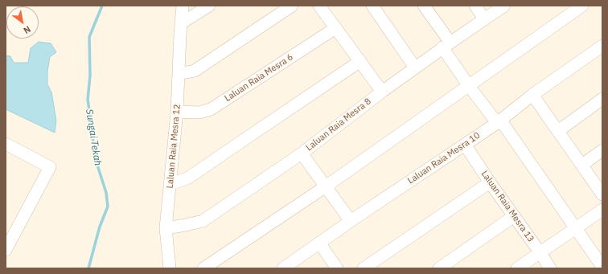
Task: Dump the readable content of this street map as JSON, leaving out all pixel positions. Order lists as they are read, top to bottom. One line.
{"streets":{"street":["Laluan Raia Mesra 6","Laluan Raia Mesra 8","Laluan Raia Mesra 12","Laluan Raia Mesra 10","Laluan Raia Mesra 13"]},"crossings":[["Laluan Raia Mesra 6","Laluan Raia Mesra 12"],["Laluan Raia Mesra 8","Laluan Raia Mesra 12"],["Laluan Raia Mesra 10","Laluan Raia Mesra 13"]],"water":["Sungai Tekah"],"north":"bottom right"}
